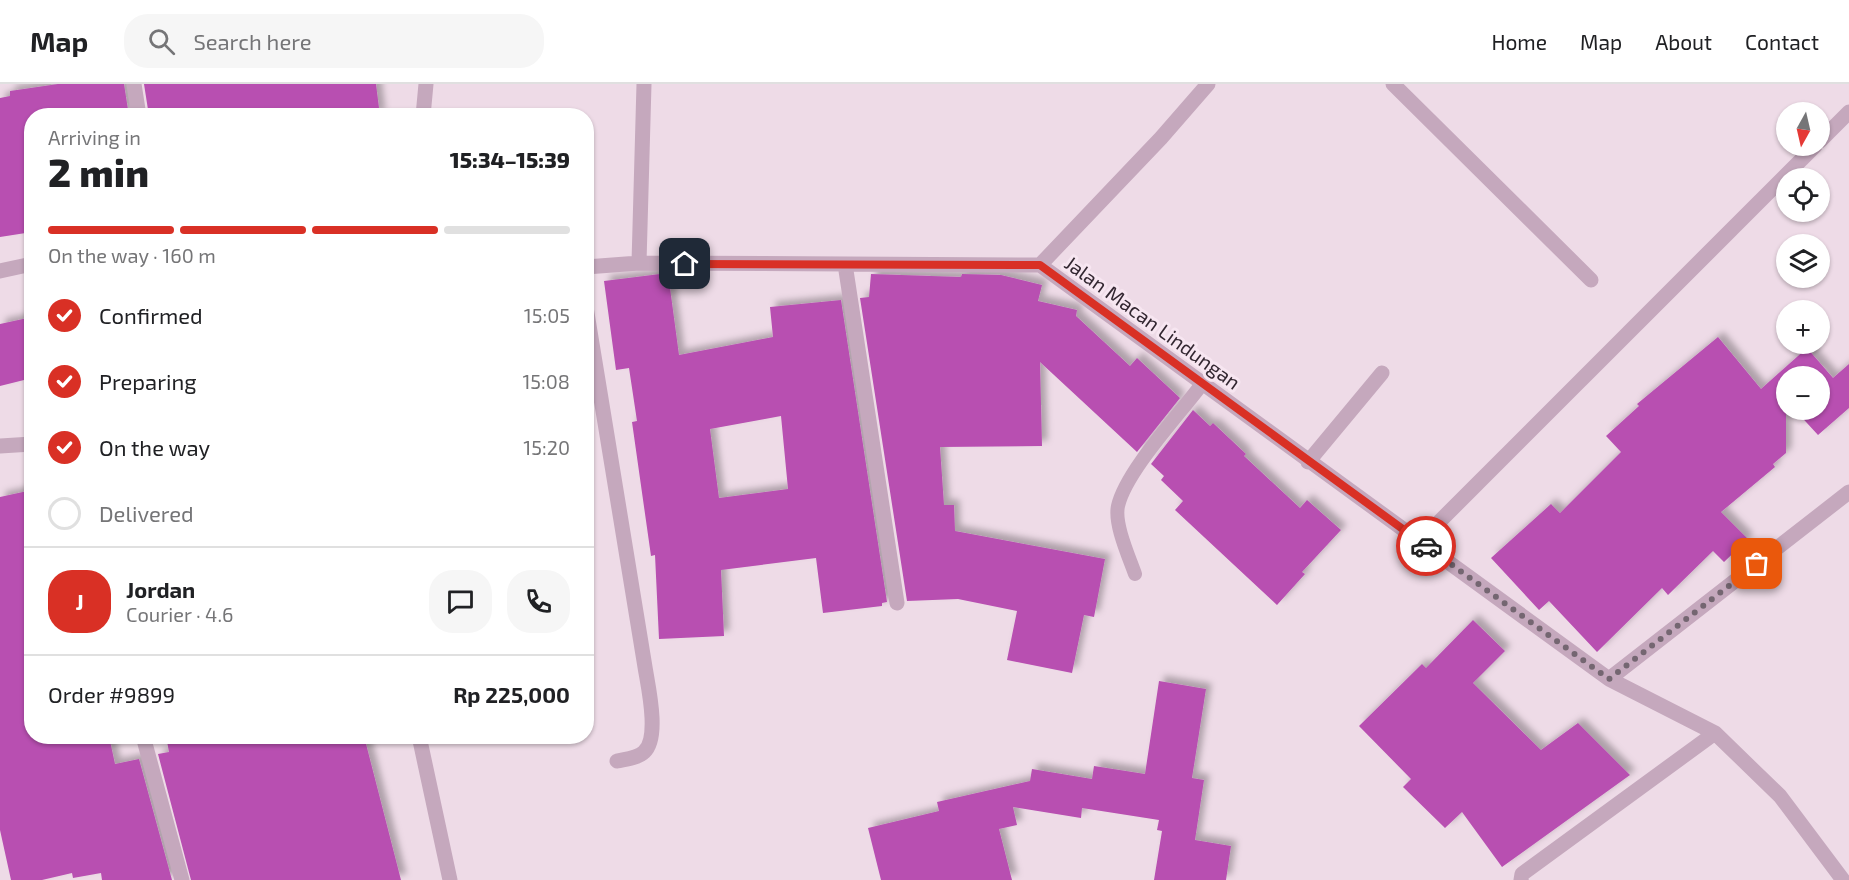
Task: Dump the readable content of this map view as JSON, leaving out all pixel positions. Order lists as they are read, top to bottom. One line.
{"streets":{"street":["Jalan Macan Lindungan"]},"north":"bottom","page":{"header":"Map","search":"Search here","nav":["Home","Map","About","Contact"],"map_buttons":["+","−"],"heading":["2 min","Arriving in","15:34–15:39"],"panel":["Jordan","Courier · 4.6","Order #9899","Rp 225,000"],"bar":"On the way · 160 m","list":[["Confirmed","15:05"],["Preparing","15:08"],["On the way","15:20"],"Delivered"],"round":"J"}}
